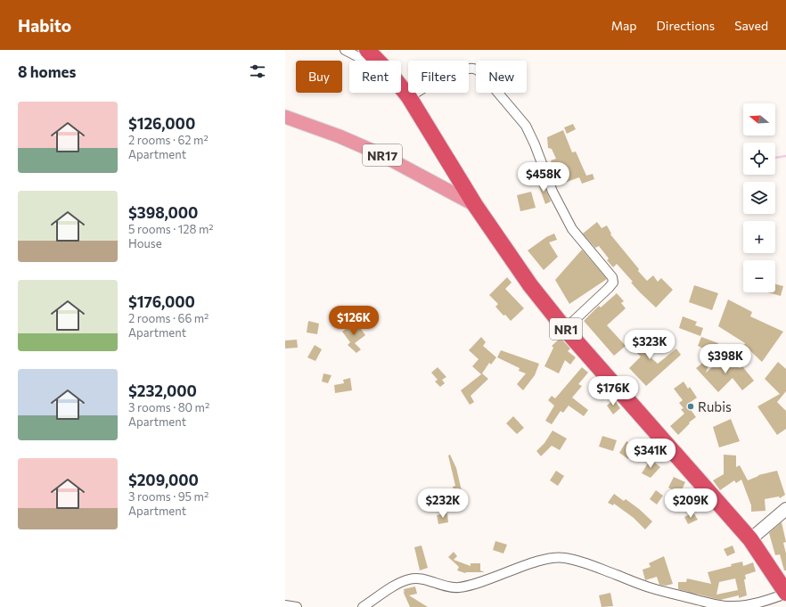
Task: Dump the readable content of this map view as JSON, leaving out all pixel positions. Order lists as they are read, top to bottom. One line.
{"streets":{"highway":["NR1"],"main road":["NR17"]},"crossings":[["NR17","NR1"]],"places":["Rubis"],"north":"left","page":{"header":"Habito","nav":["Map","Directions","Saved"],"heading":"8 homes","chip":["Buy","Rent","Filters","New"],"list":[{"name":"$126,000","note":"2 rooms · 62 m² · Apartment"},{"name":"$398,000","note":"5 rooms · 128 m² · House"},{"name":"$176,000","note":"2 rooms · 66 m² · Apartment"},{"name":"$232,000","note":"3 rooms · 80 m² · Apartment"},{"name":"$209,000","note":"3 rooms · 95 m² · Apartment"}],"map_buttons":["+","−"],"price":["$458K","$126K","$323K","$398K","$176K","$341K","$232K","$209K"]}}
